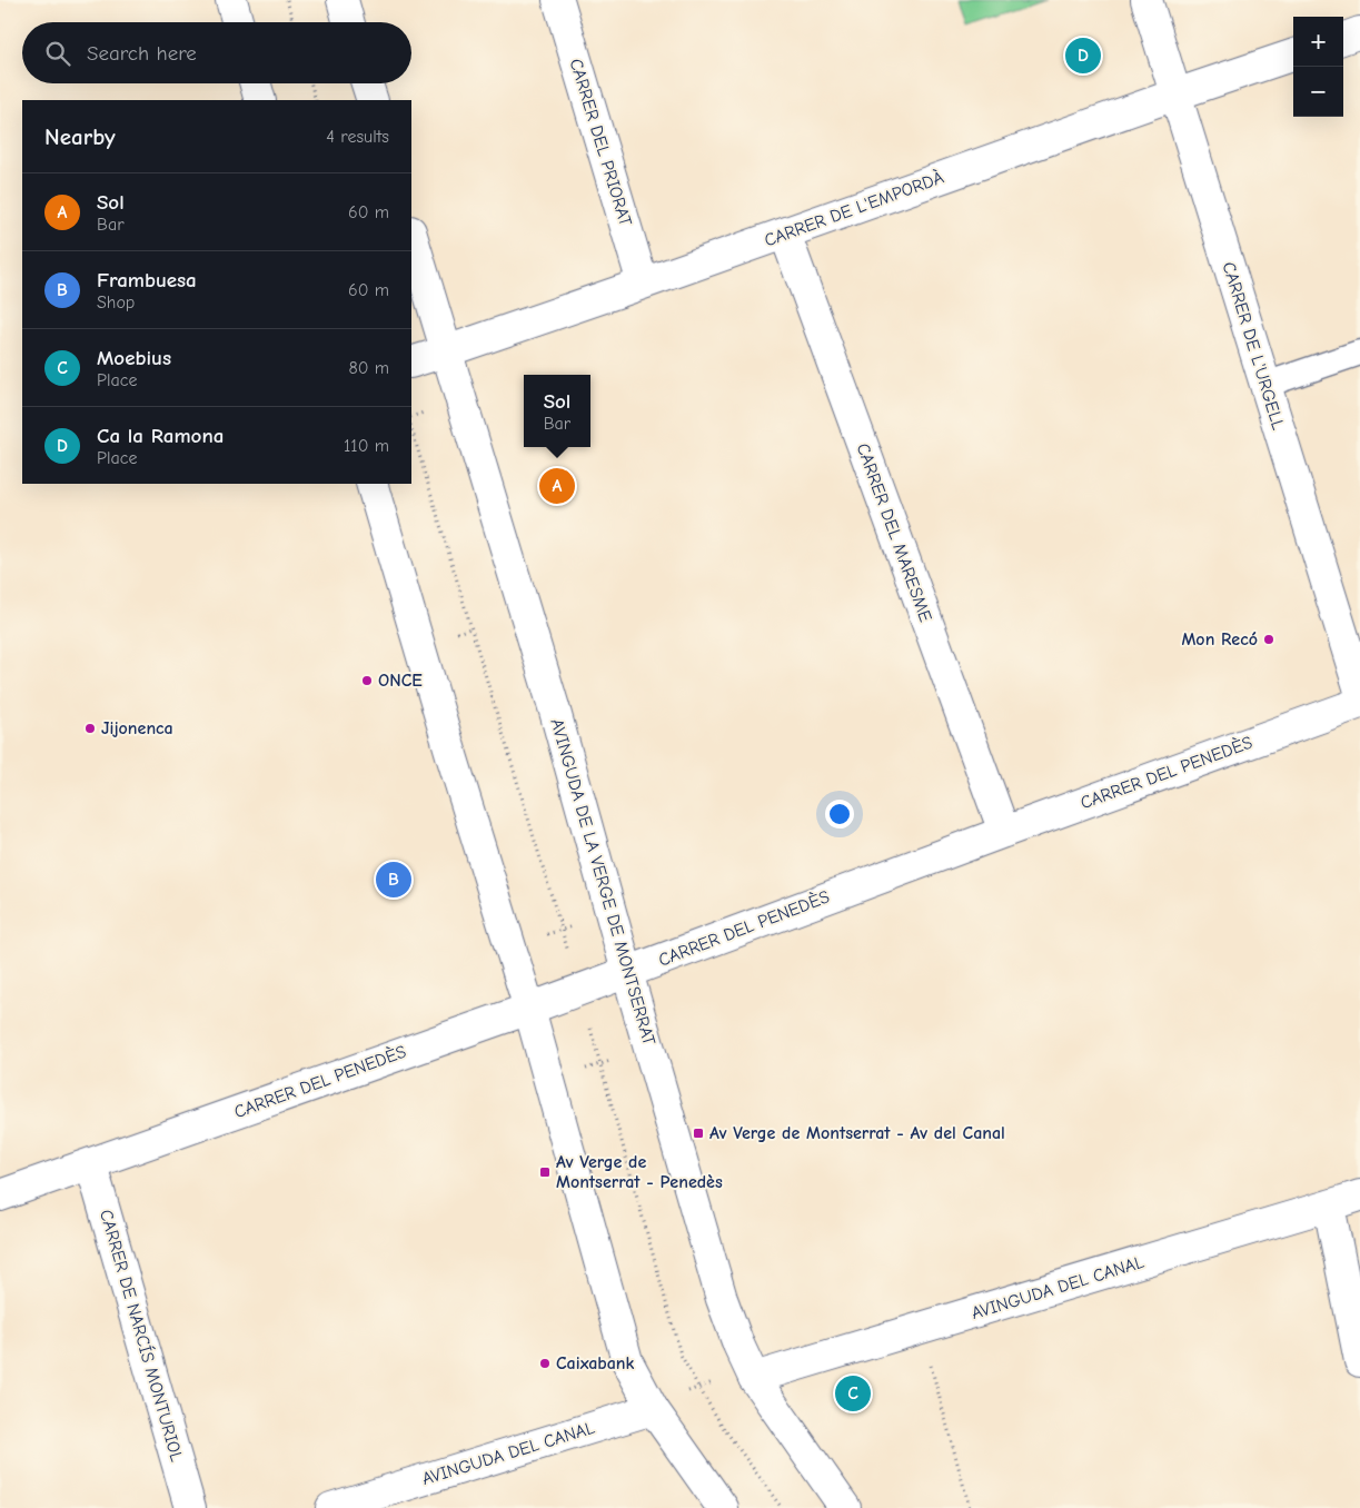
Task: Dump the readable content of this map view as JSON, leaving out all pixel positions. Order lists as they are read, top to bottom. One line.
{"streets":{"street":["CARRER DEL PRIORAT","CARRER DE L'EMPORDÀ","CARRER DE L'URGELL","CARRER DEL MARESME","CARRER DEL PENEDÈS","AVINGUDA DE LA VERGE DE MONTSERRAT","AVINGUDA DEL CANAL","CARRER DE NARCÍS MONTURIOL"]},"crossings":[["CARRER DEL PRIORAT","CARRER DE L'EMPORDÀ"],["CARRER DE L'EMPORDÀ","CARRER DE L'URGELL"],["CARRER DE L'EMPORDÀ","CARRER DEL MARESME"],["CARRER DE L'EMPORDÀ","AVINGUDA DE LA VERGE DE MONTSERRAT"],["CARRER DEL MARESME","CARRER DEL PENEDÈS"],["CARRER DEL PENEDÈS","AVINGUDA DE LA VERGE DE MONTSERRAT"],["CARRER DEL PENEDÈS","CARRER DE NARCÍS MONTURIOL"],["AVINGUDA DE LA VERGE DE MONTSERRAT","AVINGUDA DEL CANAL"]],"places":{"other":["Mon Recó","ONCE","Jijonenca","Caixabank"],"transit":["Av Verge de Montserrat - Av del Canal","Av Verge de Montserrat - Penedès"]},"page":{"map_buttons":["+","−"],"search":"Search here","pins":["D","A","B","C"],"heading":["Nearby","4 results"],"list":[{"mark":"A","name":"Sol","note":"Bar","value":"60 m"},{"mark":"B","name":"Frambuesa","note":"Shop","value":"60 m"},{"mark":"C","name":"Moebius","note":"Place","value":"80 m"},{"mark":"D","name":"Ca la Ramona","note":"Place","value":"110 m"}],"popup":["Sol","Bar"]}}
